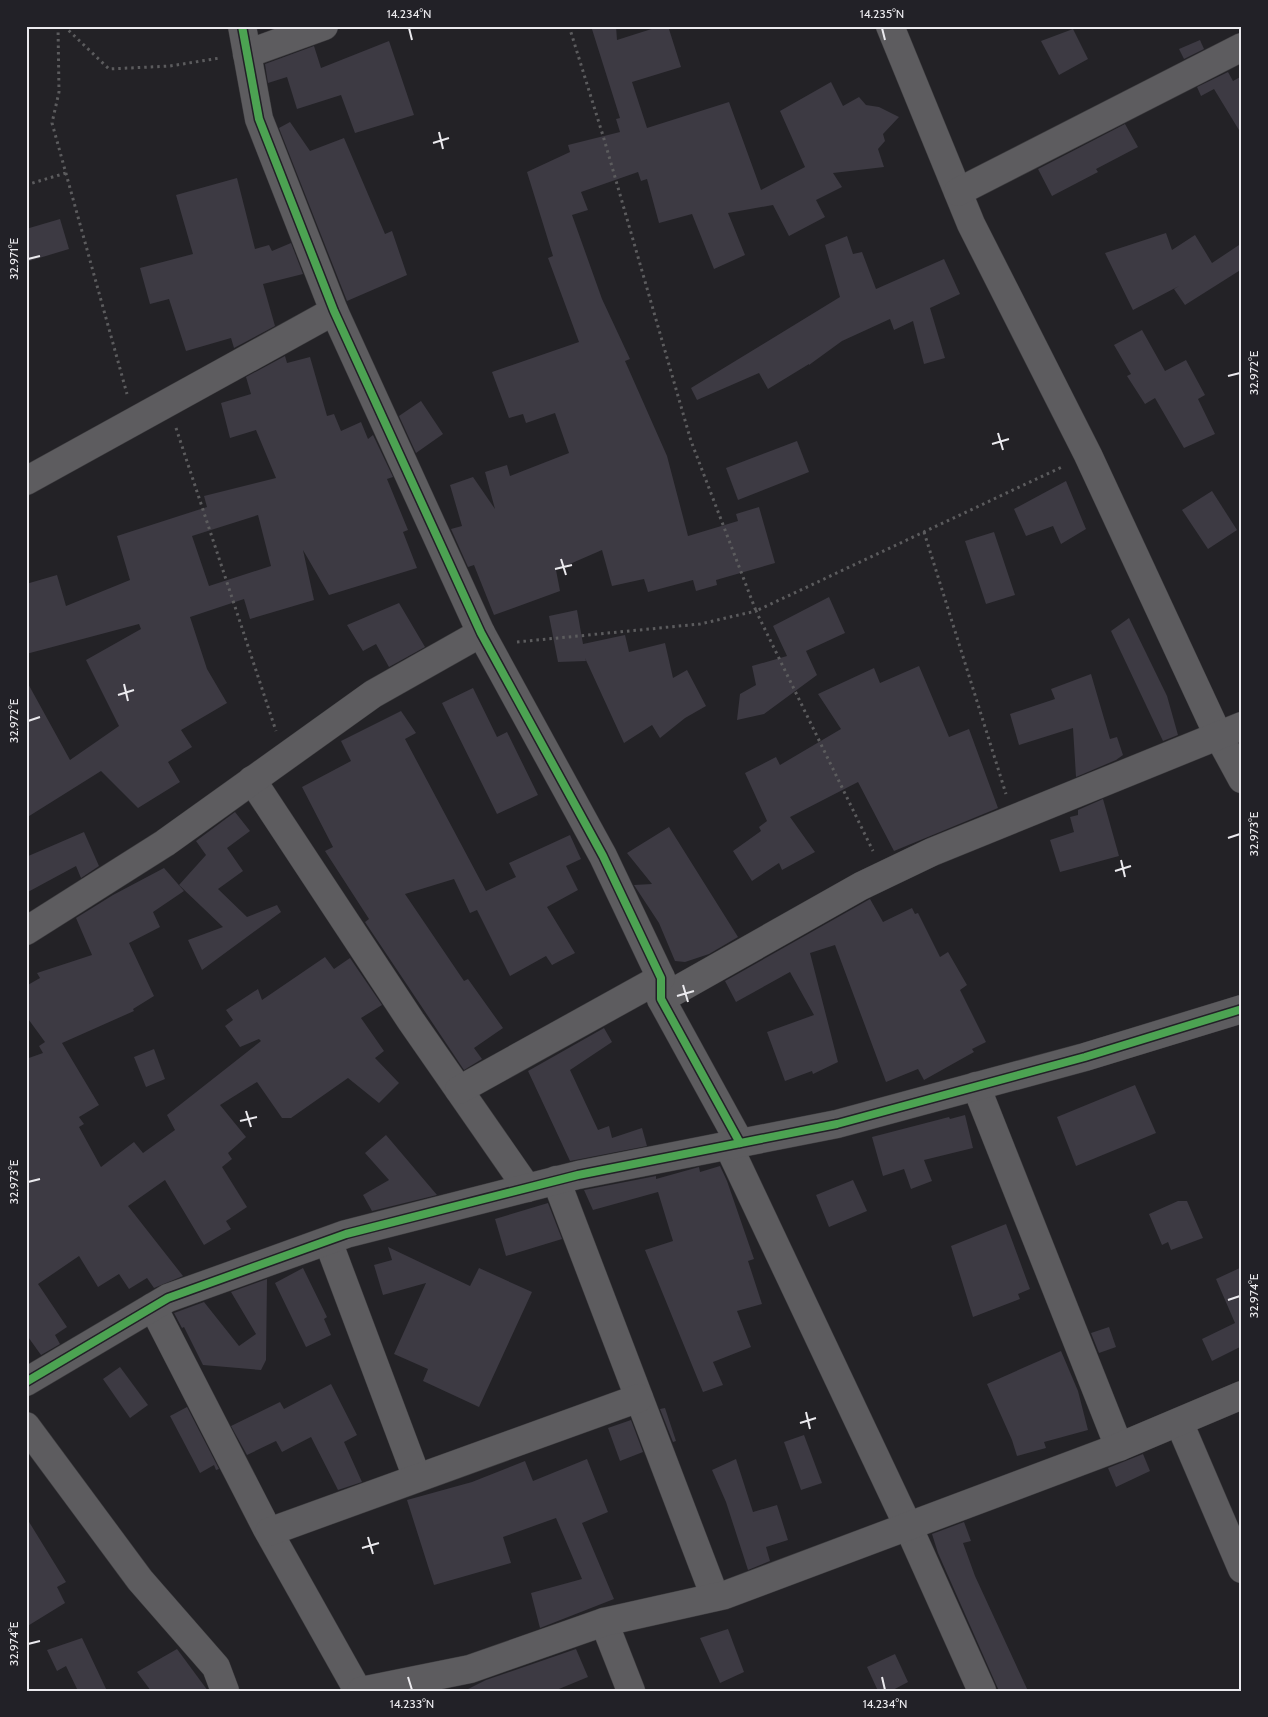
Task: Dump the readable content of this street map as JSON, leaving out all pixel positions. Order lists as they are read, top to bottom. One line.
{"coordinates":["14.234°N","14.235°N","32.971°E","32.972°E","32.973°E","32.974°E","14.233°N"]}
